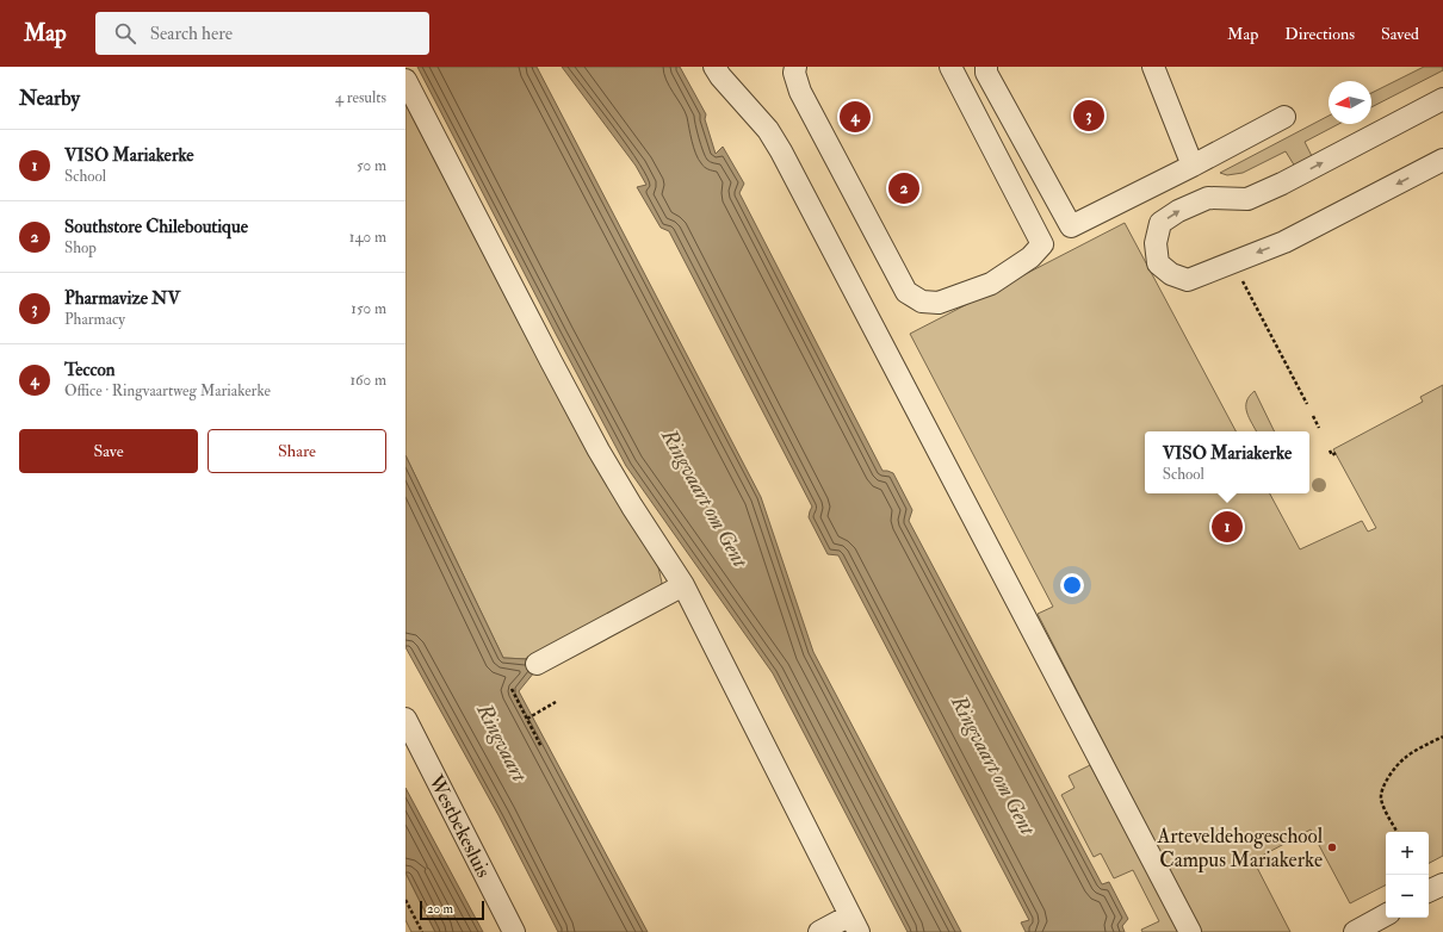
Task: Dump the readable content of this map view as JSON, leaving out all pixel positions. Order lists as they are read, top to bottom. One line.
{"streets":{"street":["Westbekesluis"]},"water":["Ringvaart om Gent","Ringvaart"],"places":["Arteveldehogeschool Campus Mariakerke"],"scale_bar":"20 m","north":"left","page":{"header":"Map","search":"Search here","nav":["Map","Directions","Saved"],"heading":["Nearby","4 results"],"pins":["3","4","2","1"],"list":[{"mark":"1","name":"VISO Mariakerke","note":"School","value":"50 m"},{"mark":"2","name":"Southstore Chileboutique","note":"Shop","value":"140 m"},{"mark":"3","name":"Pharmavize NV","note":"Pharmacy","value":"150 m"},{"mark":"4","name":"Teccon","note":"Office · Ringvaartweg Mariakerke","value":"160 m"}],"buttons":["Save","Share"],"popup":["VISO Mariakerke","School"],"map_buttons":["+","−"],"scale":"20 m"}}
